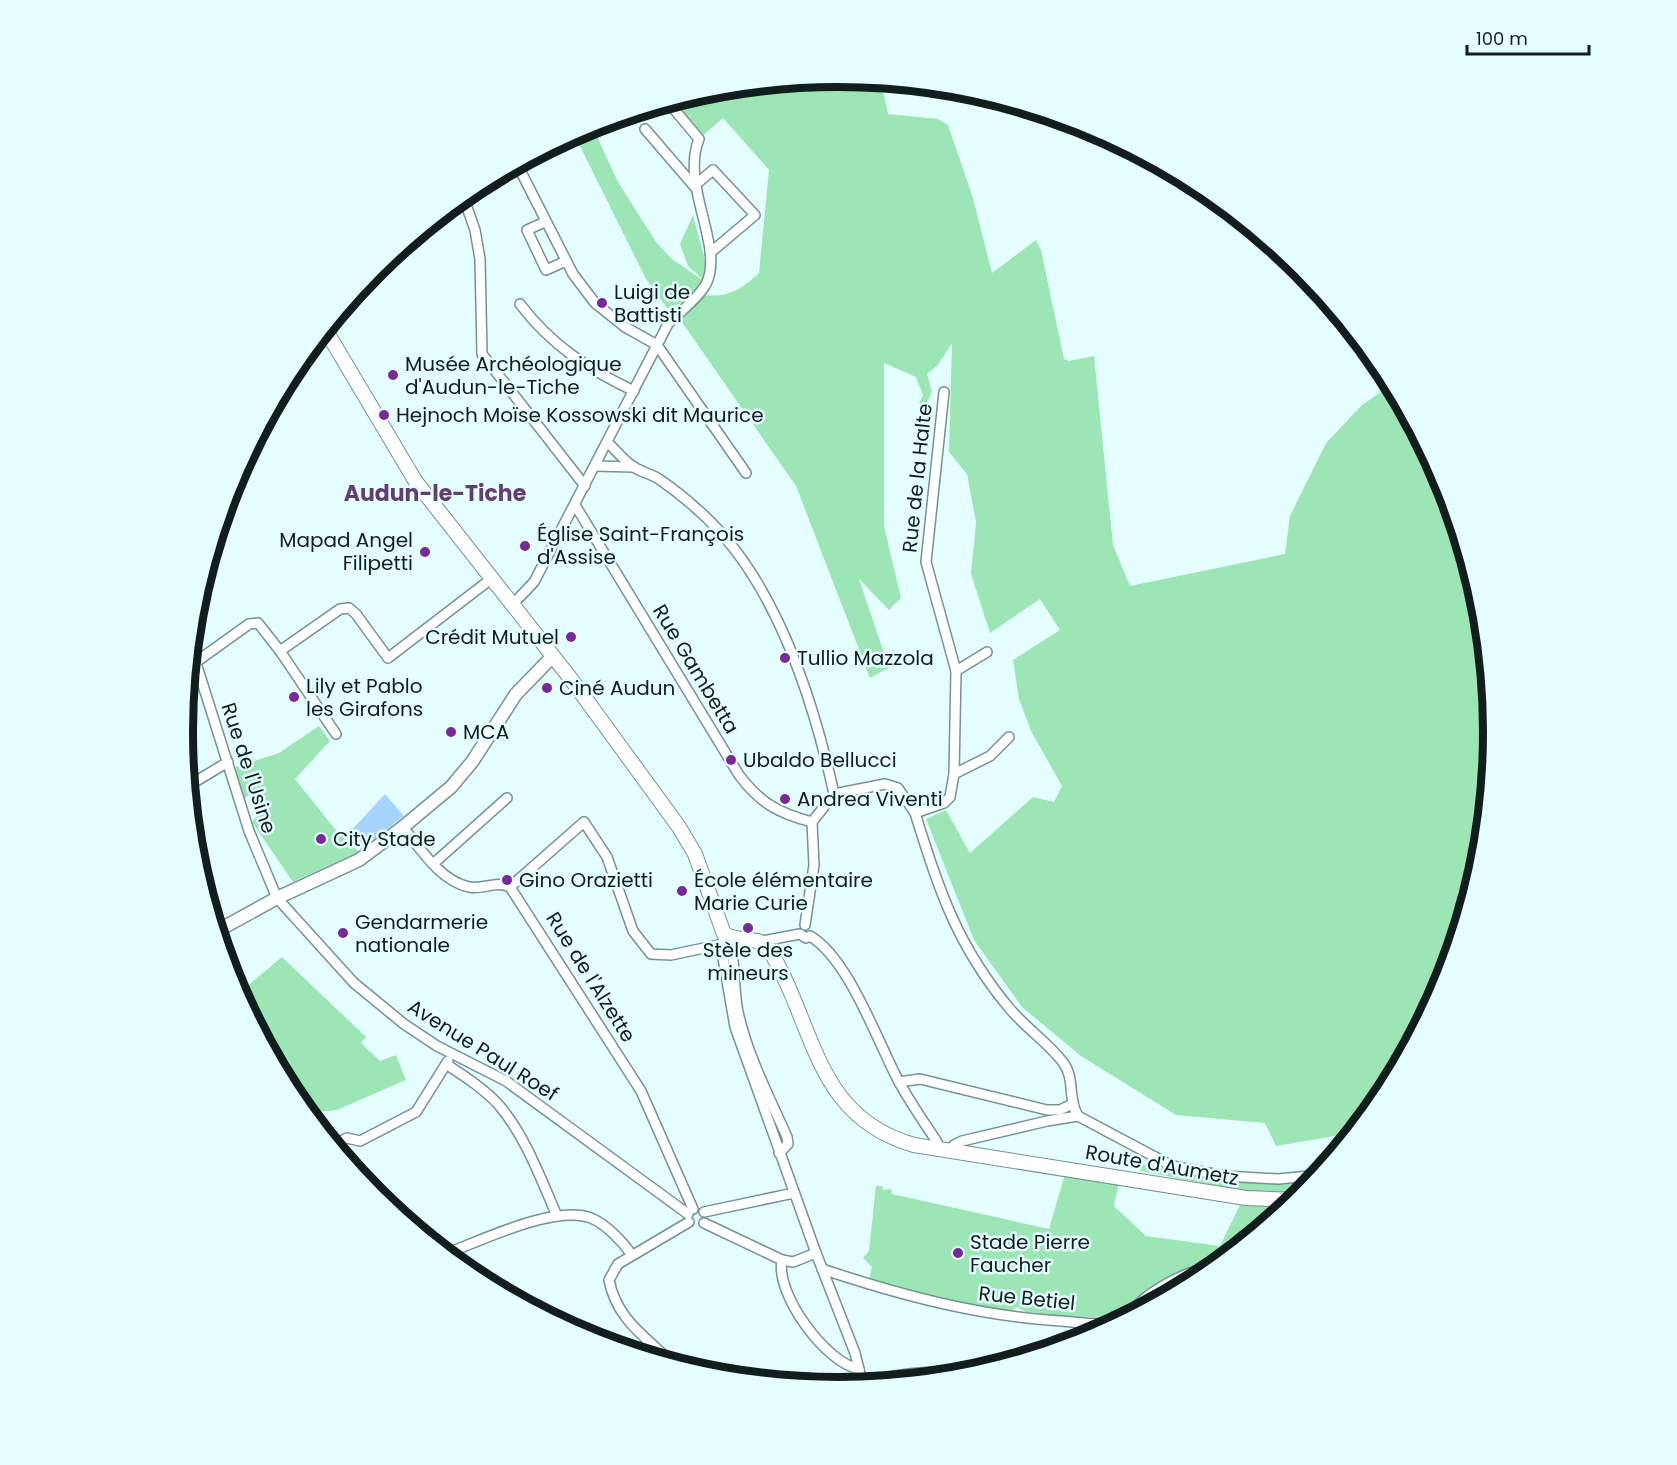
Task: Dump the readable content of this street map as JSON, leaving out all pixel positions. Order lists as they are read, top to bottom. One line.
{"streets":{"main road":["Route d'Aumetz"],"street":["Rue de la Halte","Rue Gambetta","Rue de l'Usine","Rue de l'Alzette","Avenue Paul Roef","Rue Betiel"]},"crossings":[["Rue de l'Usine","Avenue Paul Roef"],["Rue de l'Alzette","Avenue Paul Roef"]],"districts":["Audun-le-Tiche"],"places":["Luigi de Battisti","Musée Archéologique d'Audun-le-Tiche","Hejnoch Moïse Kossowski dit Maurice","Église Saint-François d'Assise","Mapad Angel Filipetti","Crédit Mutuel","Tullio Mazzola","Ciné Audun","Lily et Pablo les Girafons","MCA","Ubaldo Bellucci","Andrea Viventi","City Stade","Gino Orazietti","École élémentaire Marie Curie","Stèle des mineurs","Gendarmerie nationale","Stade Pierre Faucher"],"scale_bar":"100 m"}
